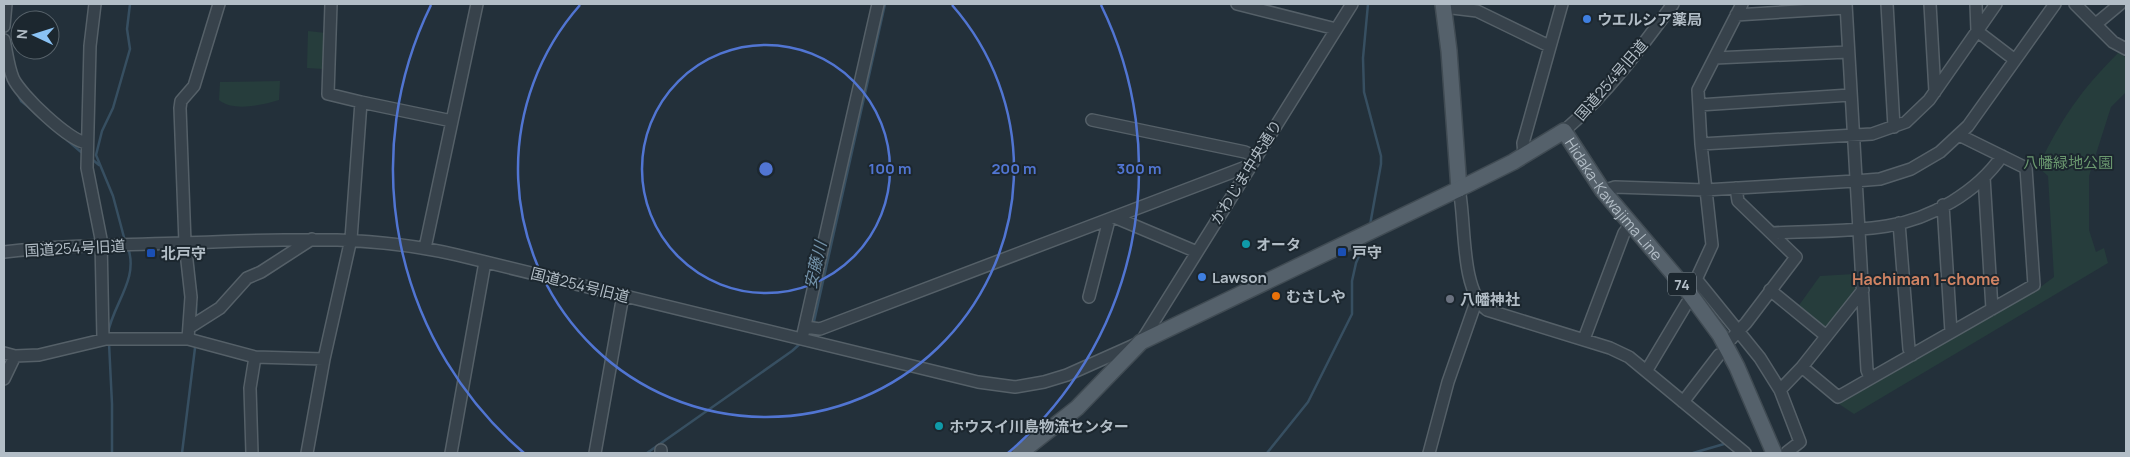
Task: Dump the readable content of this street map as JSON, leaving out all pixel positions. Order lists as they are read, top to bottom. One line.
{"streets":{"main road":["Hidaka-Kawajima Line","74"],"street":["国道254号旧道","かわじま中央通り"]},"crossings":[["国道254号旧道","かわじま中央通り"],["国道254号旧道","Hidaka-Kawajima Line"],["かわじま中央通り","Hidaka-Kawajima Line"]],"districts":["Hachiman 1-chome"],"water":["安藤川"],"parks":["八幡緑地公園"],"places":{"other":["ウエルシア薬局","オータ","Lawson","むさしや","八幡神社","ホウスイ川島物流センター"],"transit":["戸守","北戸守"]},"north":"left","rings":["100 m","200 m","300 m"]}
